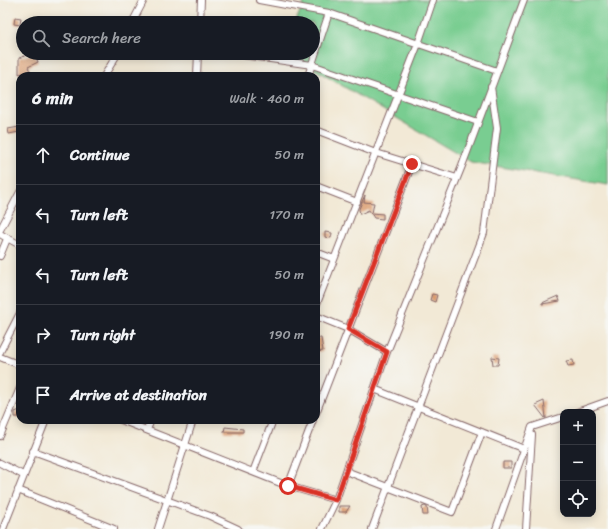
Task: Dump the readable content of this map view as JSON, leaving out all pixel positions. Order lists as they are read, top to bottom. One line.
{"page":{"search":"Search here","heading":["6 min","Walk · 460 m"],"list":[["Continue","50 m"],["Turn left","170 m"],["Turn left","50 m"],["Turn right","190 m"],"Arrive at destination"],"map_buttons":["+","−"]}}
